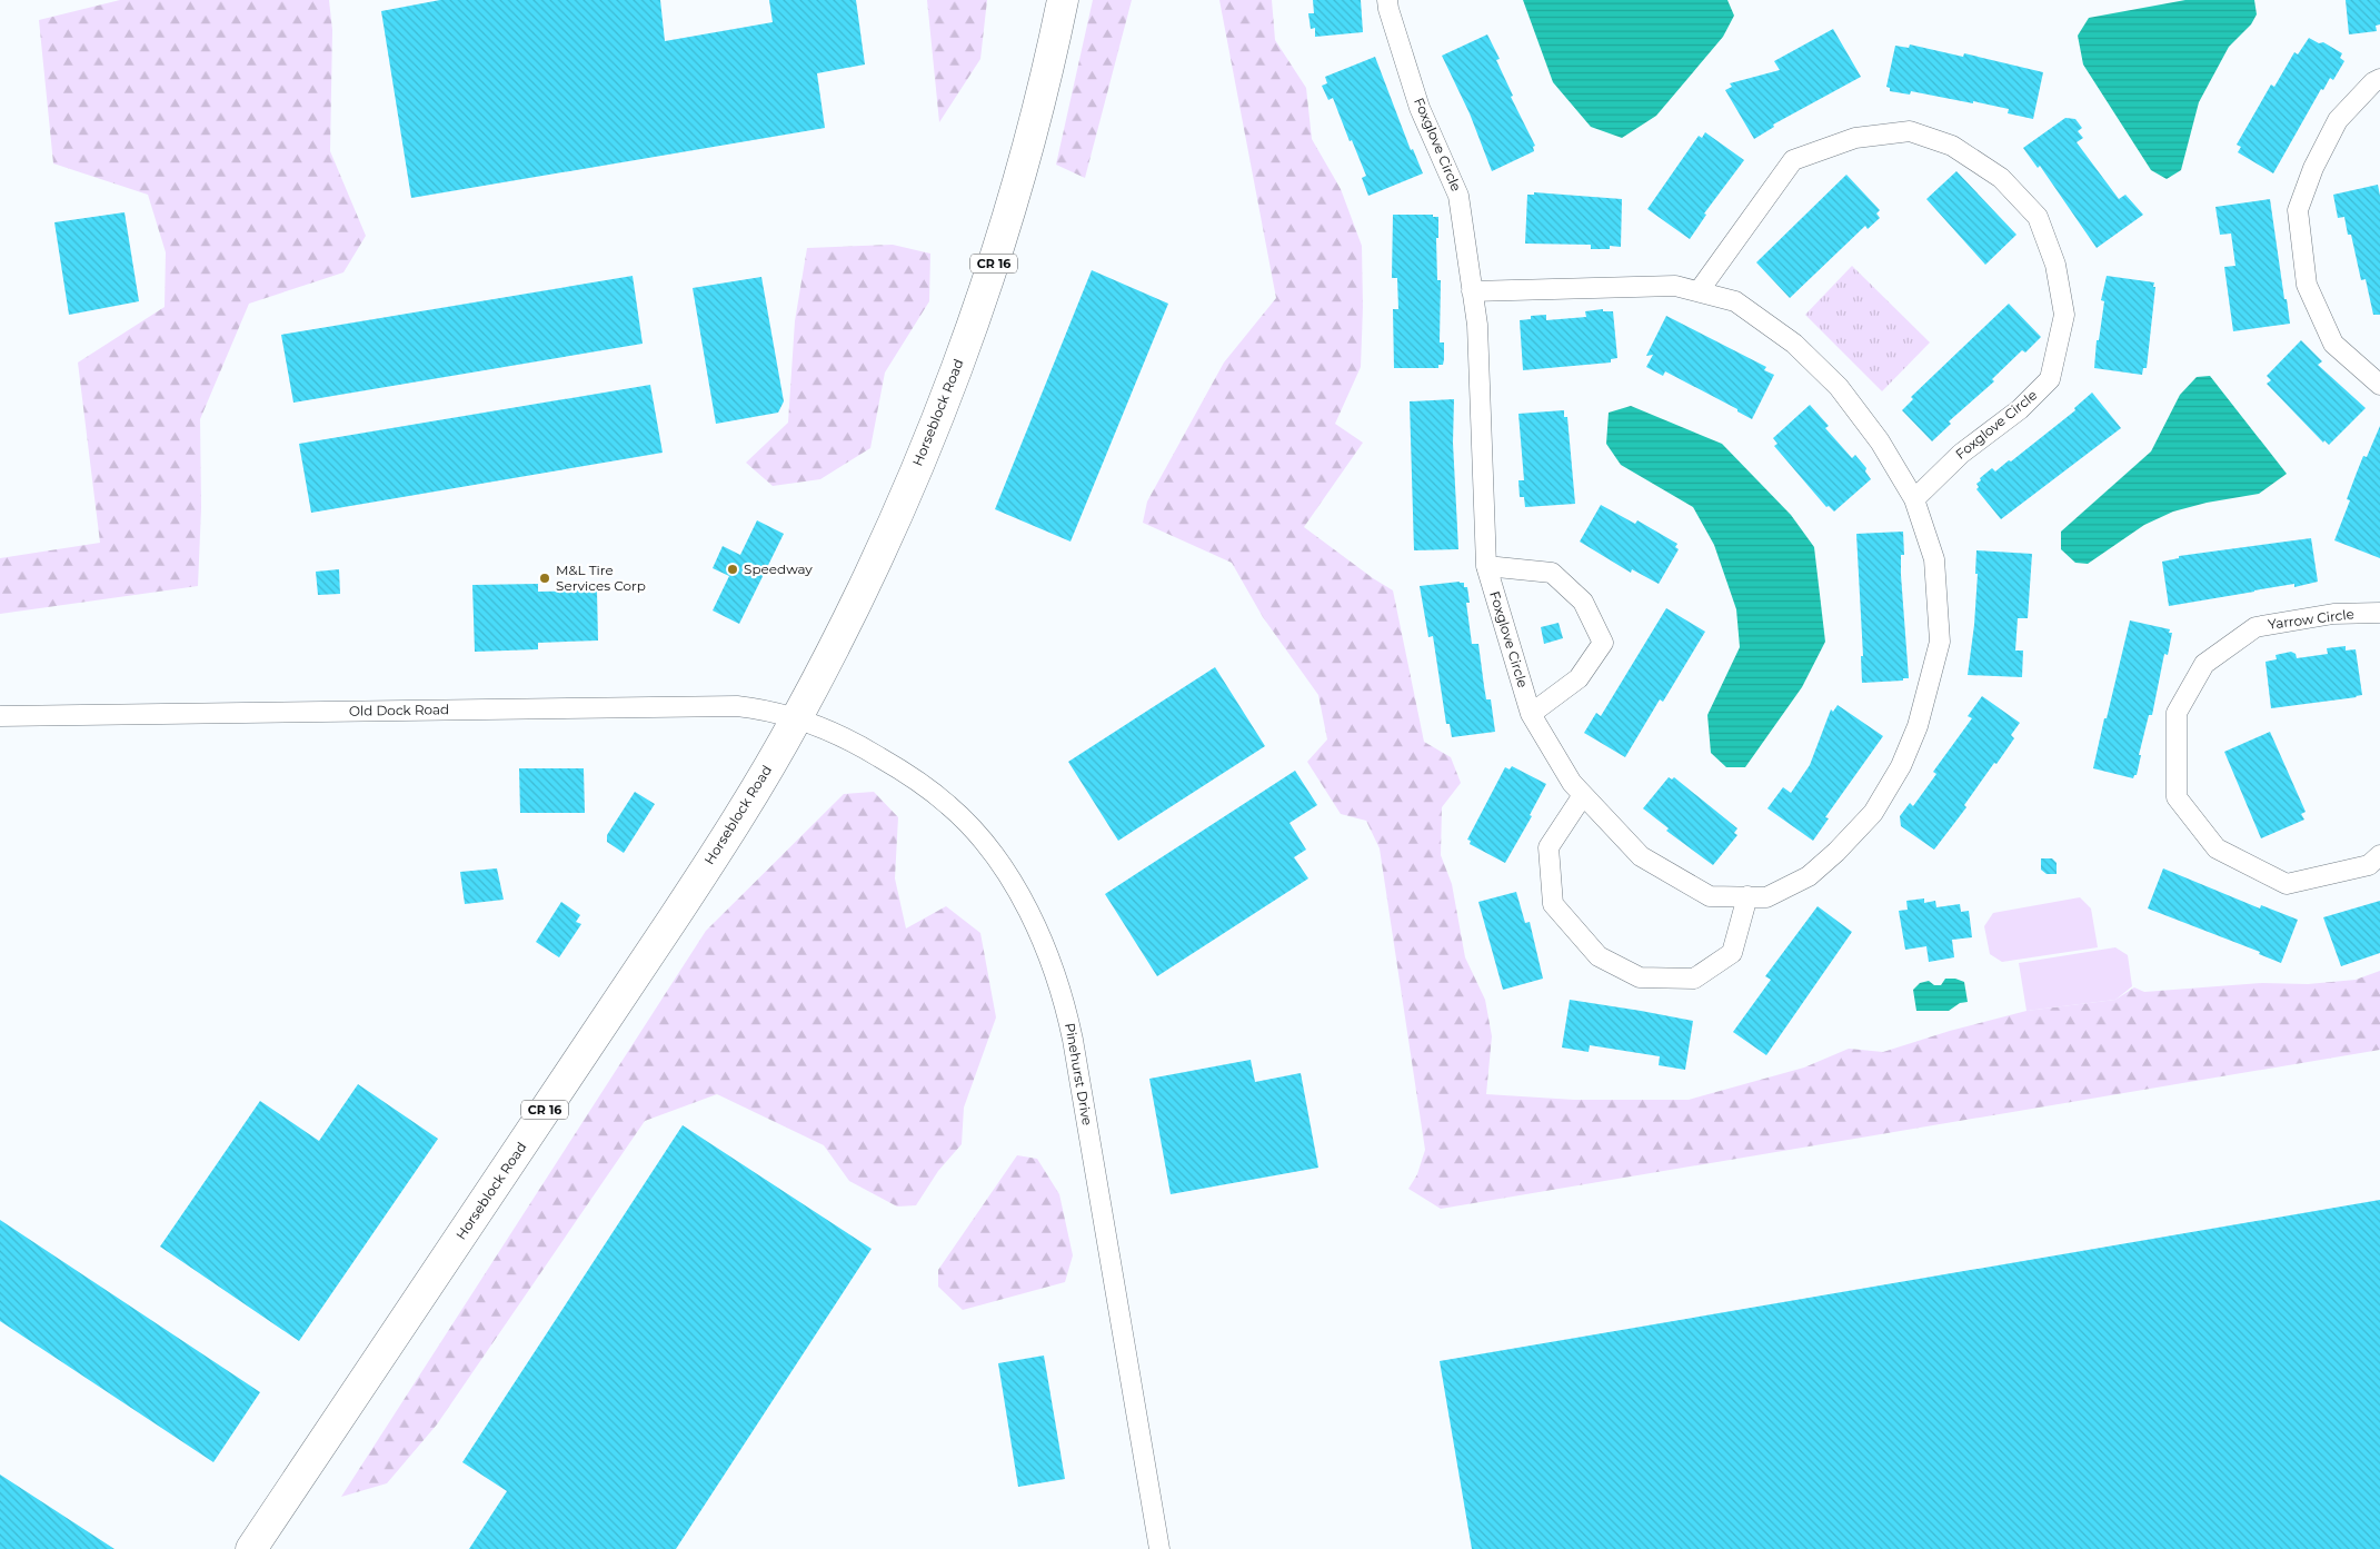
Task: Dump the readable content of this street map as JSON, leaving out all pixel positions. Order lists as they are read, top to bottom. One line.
{"streets":{"main road":["CR 16","Horseblock Road"],"street":["Foxglove Circle","Yarrow Circle","Old Dock Road","Pinehurst Drive"]},"crossings":[["Horseblock Road","Old Dock Road"],["Horseblock Road","Pinehurst Drive"],["Old Dock Road","Pinehurst Drive"]],"places":["Speedway","M&L Tire Services Corp"]}
